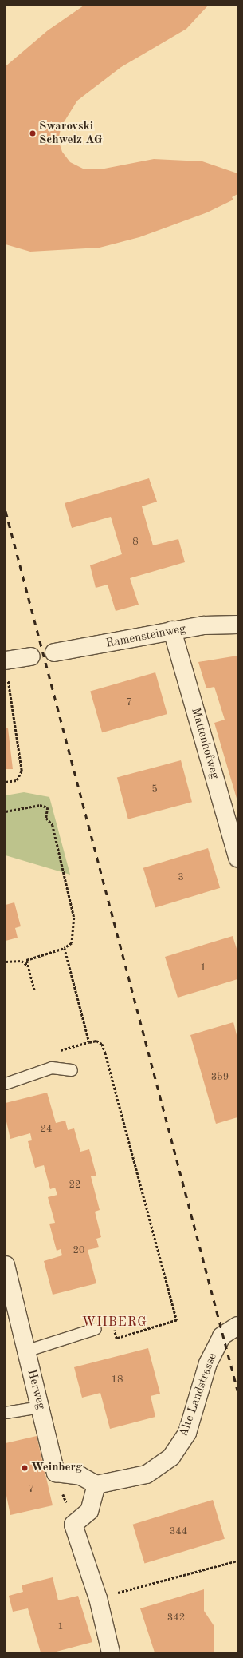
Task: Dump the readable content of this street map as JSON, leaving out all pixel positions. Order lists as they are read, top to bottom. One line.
{"streets":{"street":["Ramensteinweg","Mattenhofweg","Herweg","Alte Landstrasse"]},"crossings":[["Ramensteinweg","Mattenhofweg"]],"districts":["WIIBERG"],"places":["Swarovski Schweiz AG","Weinberg"],"house_numbers":["8","7","5","3","1","359","24","22","20","18","7","344","342","1"]}
